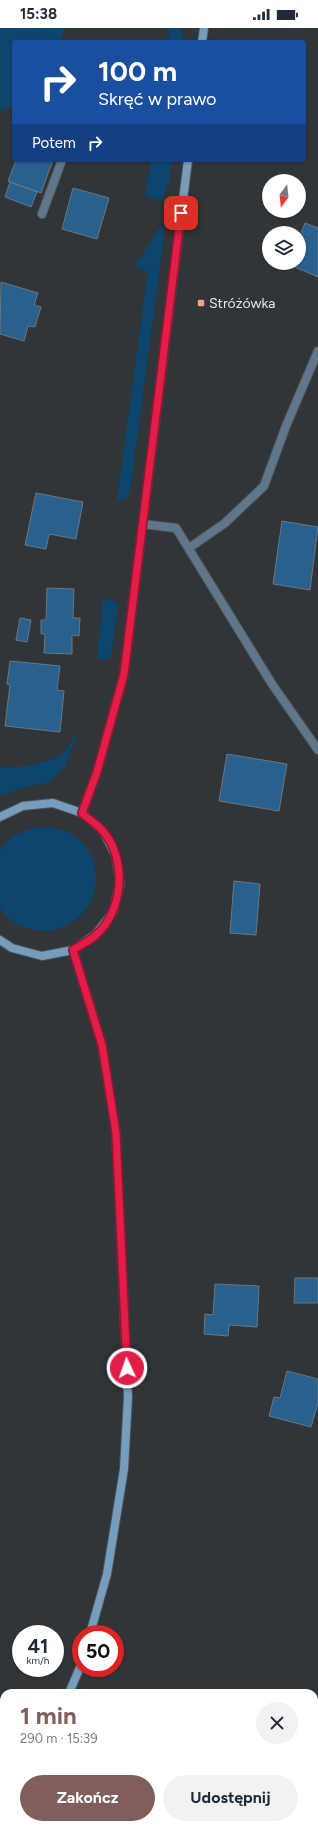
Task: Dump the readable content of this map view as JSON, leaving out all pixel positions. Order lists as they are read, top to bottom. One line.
{"places":{"transit":["Stróżówka"]},"north":"bottom","page":{"status":"15:38","turn":["100 m","Skręć w prawo"],"then":"Potem","speed":"41 km/h","limit":"50","heading":["1 min","290 m · 15:39"],"buttons":["Zakończ","Udostępnij"]}}
